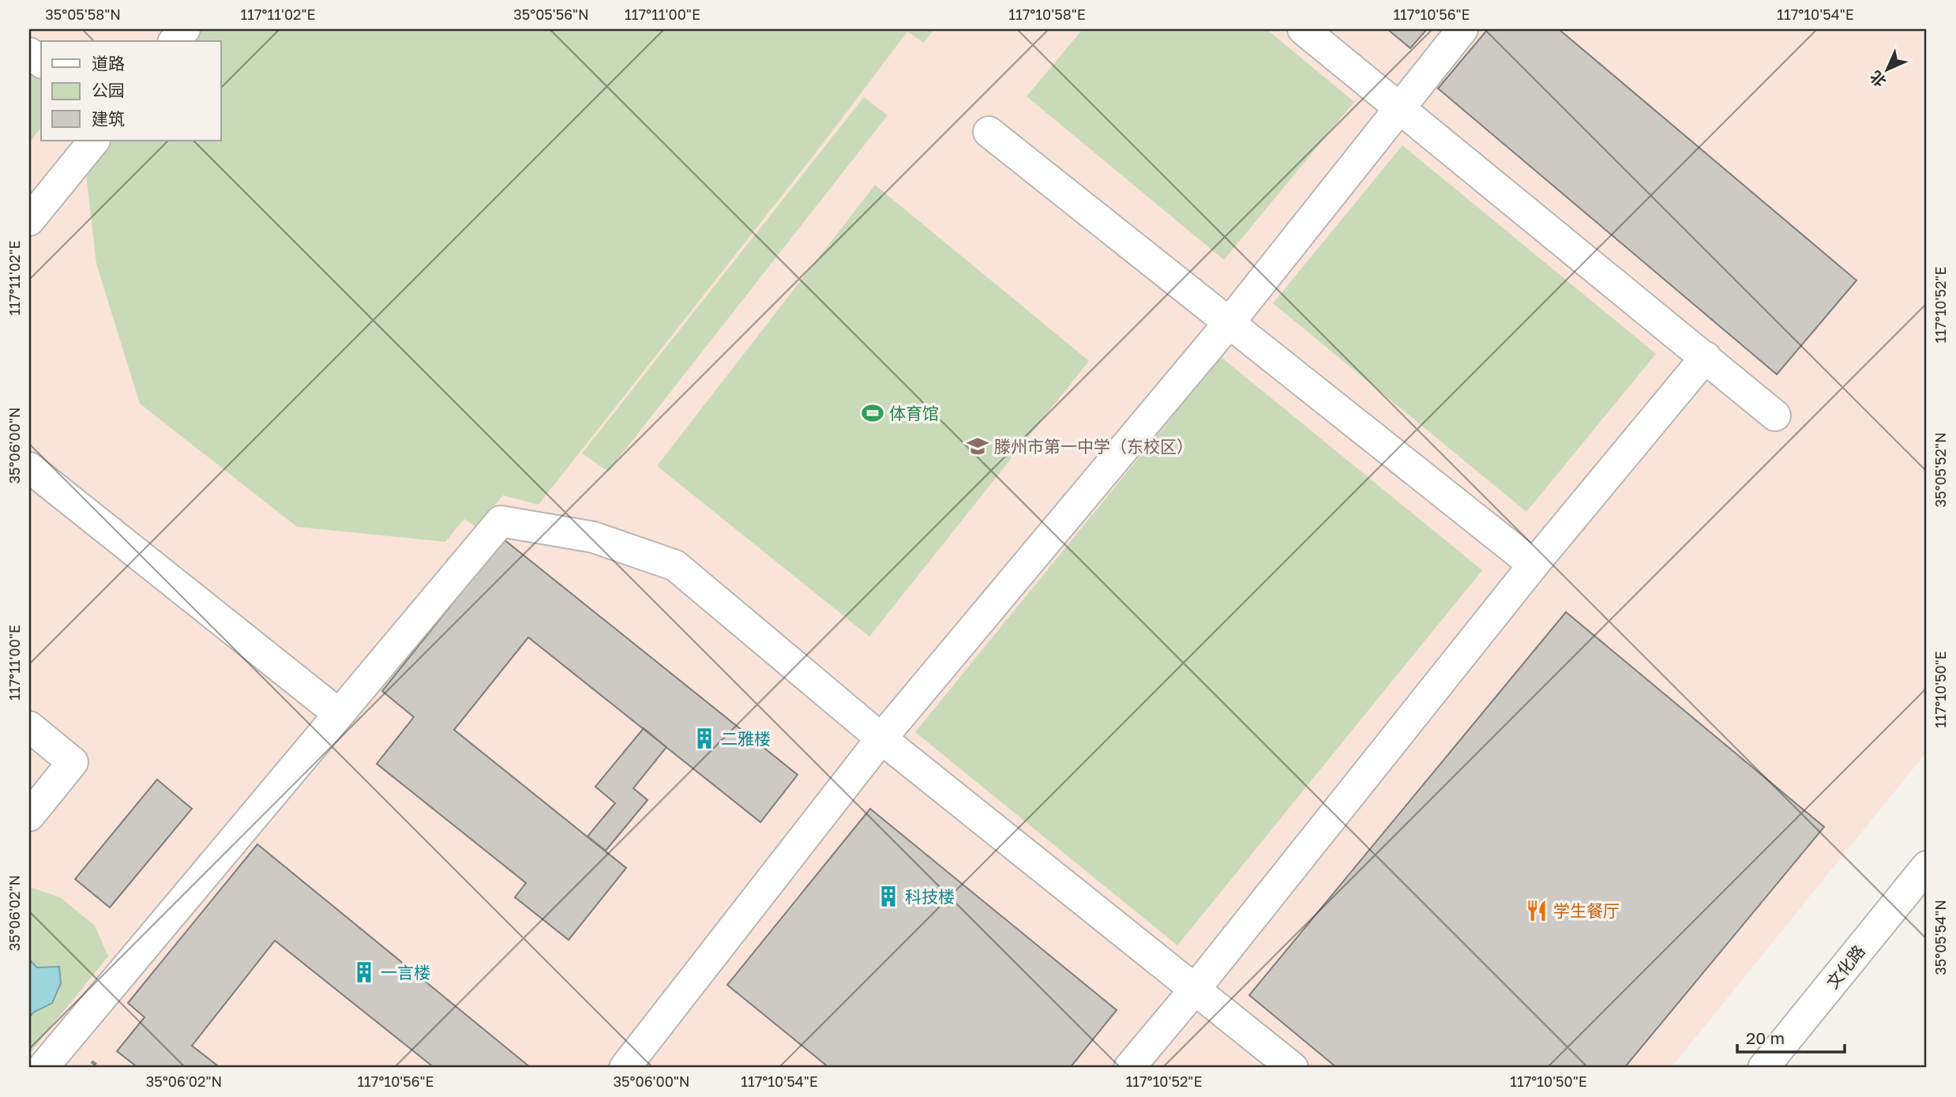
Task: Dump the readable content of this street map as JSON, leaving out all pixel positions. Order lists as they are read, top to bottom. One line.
{"streets":{"street":["文化路"]},"places":{"sports":["体育馆"],"school or university":["滕州市第一中学（东校区）"],"building":["二雅楼","科技楼","一言楼"],"restaurant":["学生餐厅"]},"legend":["道路","公园","建筑"],"scale_bar":"20 m","north":"bottom left","coordinates":["35°05'58\"N","117°11'02\"E","35°05'56\"N","117°11'00\"E","117°10'58\"E","117°10'56\"E","117°10'54\"E","117°10'52\"E","35°06'00\"N","35°05'52\"N","117°10'50\"E","35°06'02\"N","35°05'54\"N"]}
